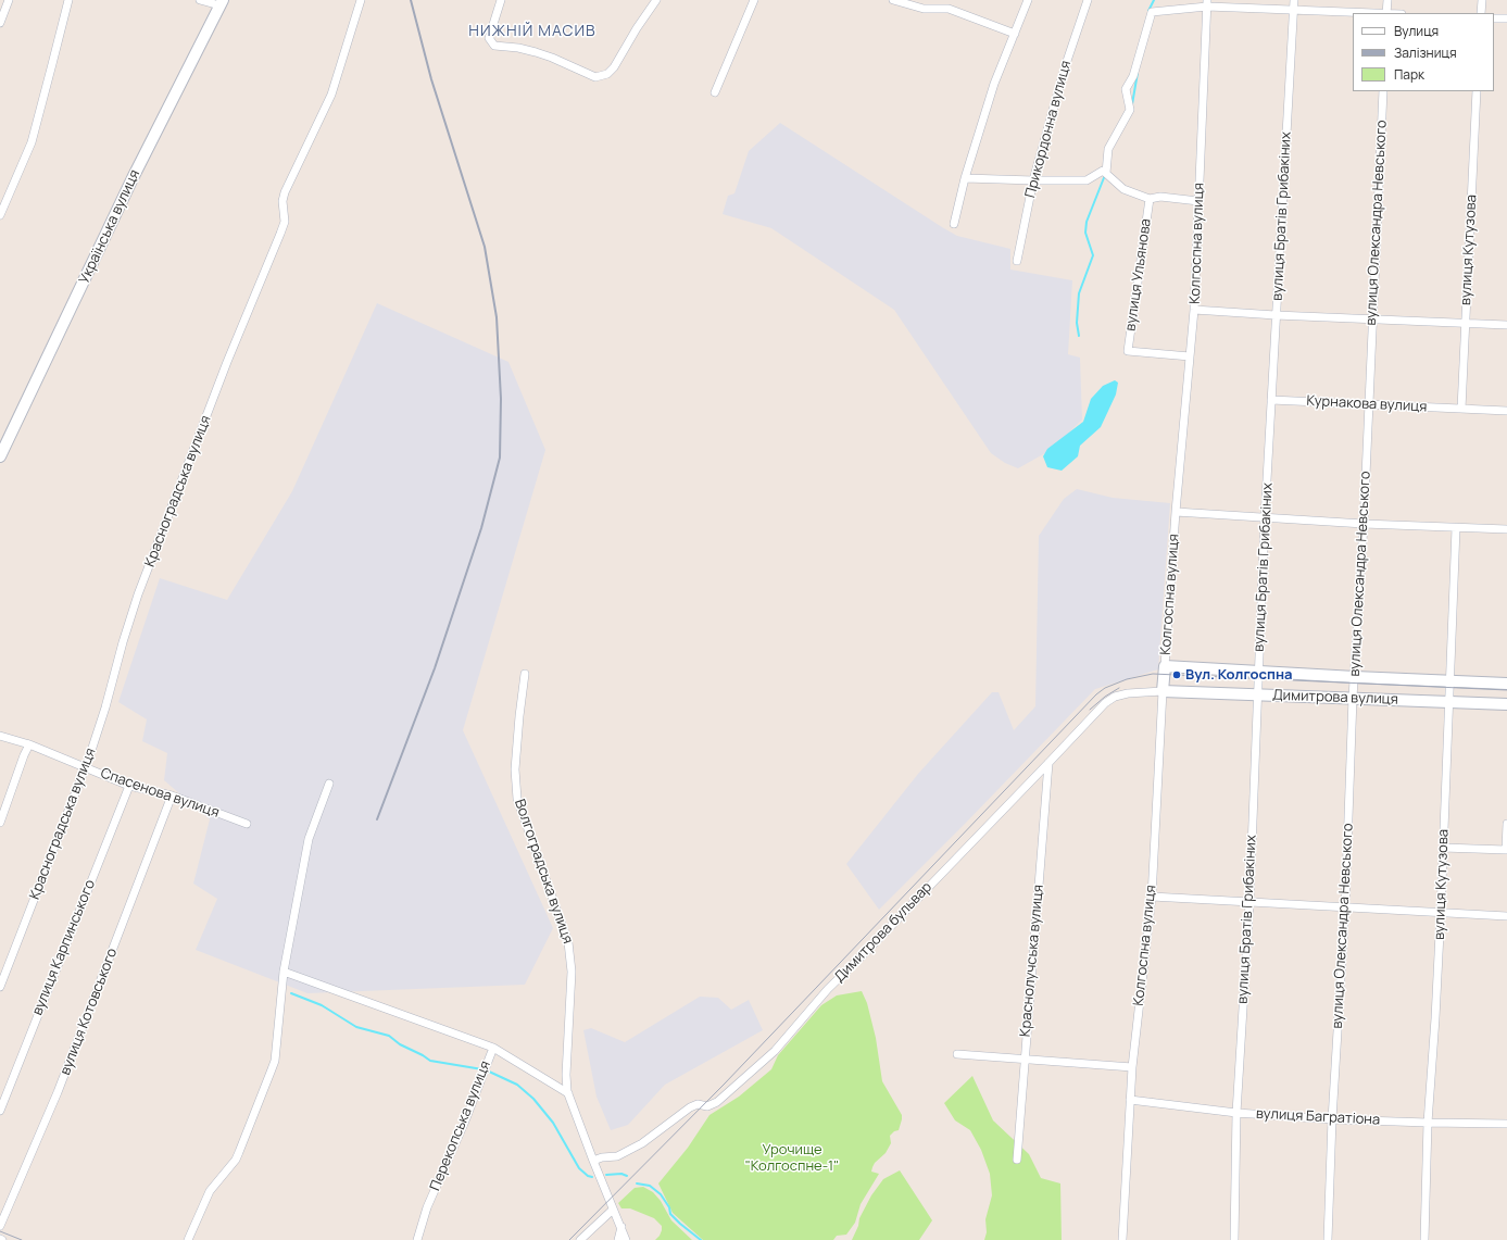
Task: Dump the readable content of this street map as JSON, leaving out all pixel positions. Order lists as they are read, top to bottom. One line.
{"streets":{"street":["Прикордонна вулиця","вулиця Братів Грибакіних","вулиця Олександра Невського","Українська вулиця","Колгоспна вулиця","вулиця Кутузова","вулиця Ульянова","Курнакова вулиця","Красноградська вулиця","Димитрова вулиця","Спасенова вулиця","Волгоградська вулиця","Димитрова бульвар","вулиця Карпинського","Краснолучська вулиця","вулиця Котовського","вулиця Багратіона","Перекопська вулиця"]},"crossings":[["вулиця Братів Грибакіних","Курнакова вулиця"],["вулиця Братів Грибакіних","Димитрова вулиця"],["вулиця Братів Грибакіних","вулиця Багратіона"],["вулиця Олександра Невського","Курнакова вулиця"],["вулиця Олександра Невського","Димитрова вулиця"],["вулиця Олександра Невського","вулиця Багратіона"],["Колгоспна вулиця","вулиця Ульянова"],["Колгоспна вулиця","Димитрова вулиця"],["Колгоспна вулиця","Димитрова бульвар"],["Колгоспна вулиця","вулиця Багратіона"],["вулиця Кутузова","Курнакова вулиця"],["вулиця Кутузова","Димитрова вулиця"],["вулиця Кутузова","вулиця Багратіона"],["Красноградська вулиця","Спасенова вулиця"],["Димитрова вулиця","Димитрова бульвар"],["Спасенова вулиця","вулиця Карпинського"],["Спасенова вулиця","вулиця Котовського"],["Волгоградська вулиця","Димитрова бульвар"],["Волгоградська вулиця","Перекопська вулиця"],["Димитрова бульвар","Краснолучська вулиця"]],"districts":["НИЖНІЙ МАСИВ"],"parks":["Урочище \"Колгоспне-1\""],"places":["Вул. Колгоспна"],"legend":["Вулиця","Залізниця","Парк"]}
